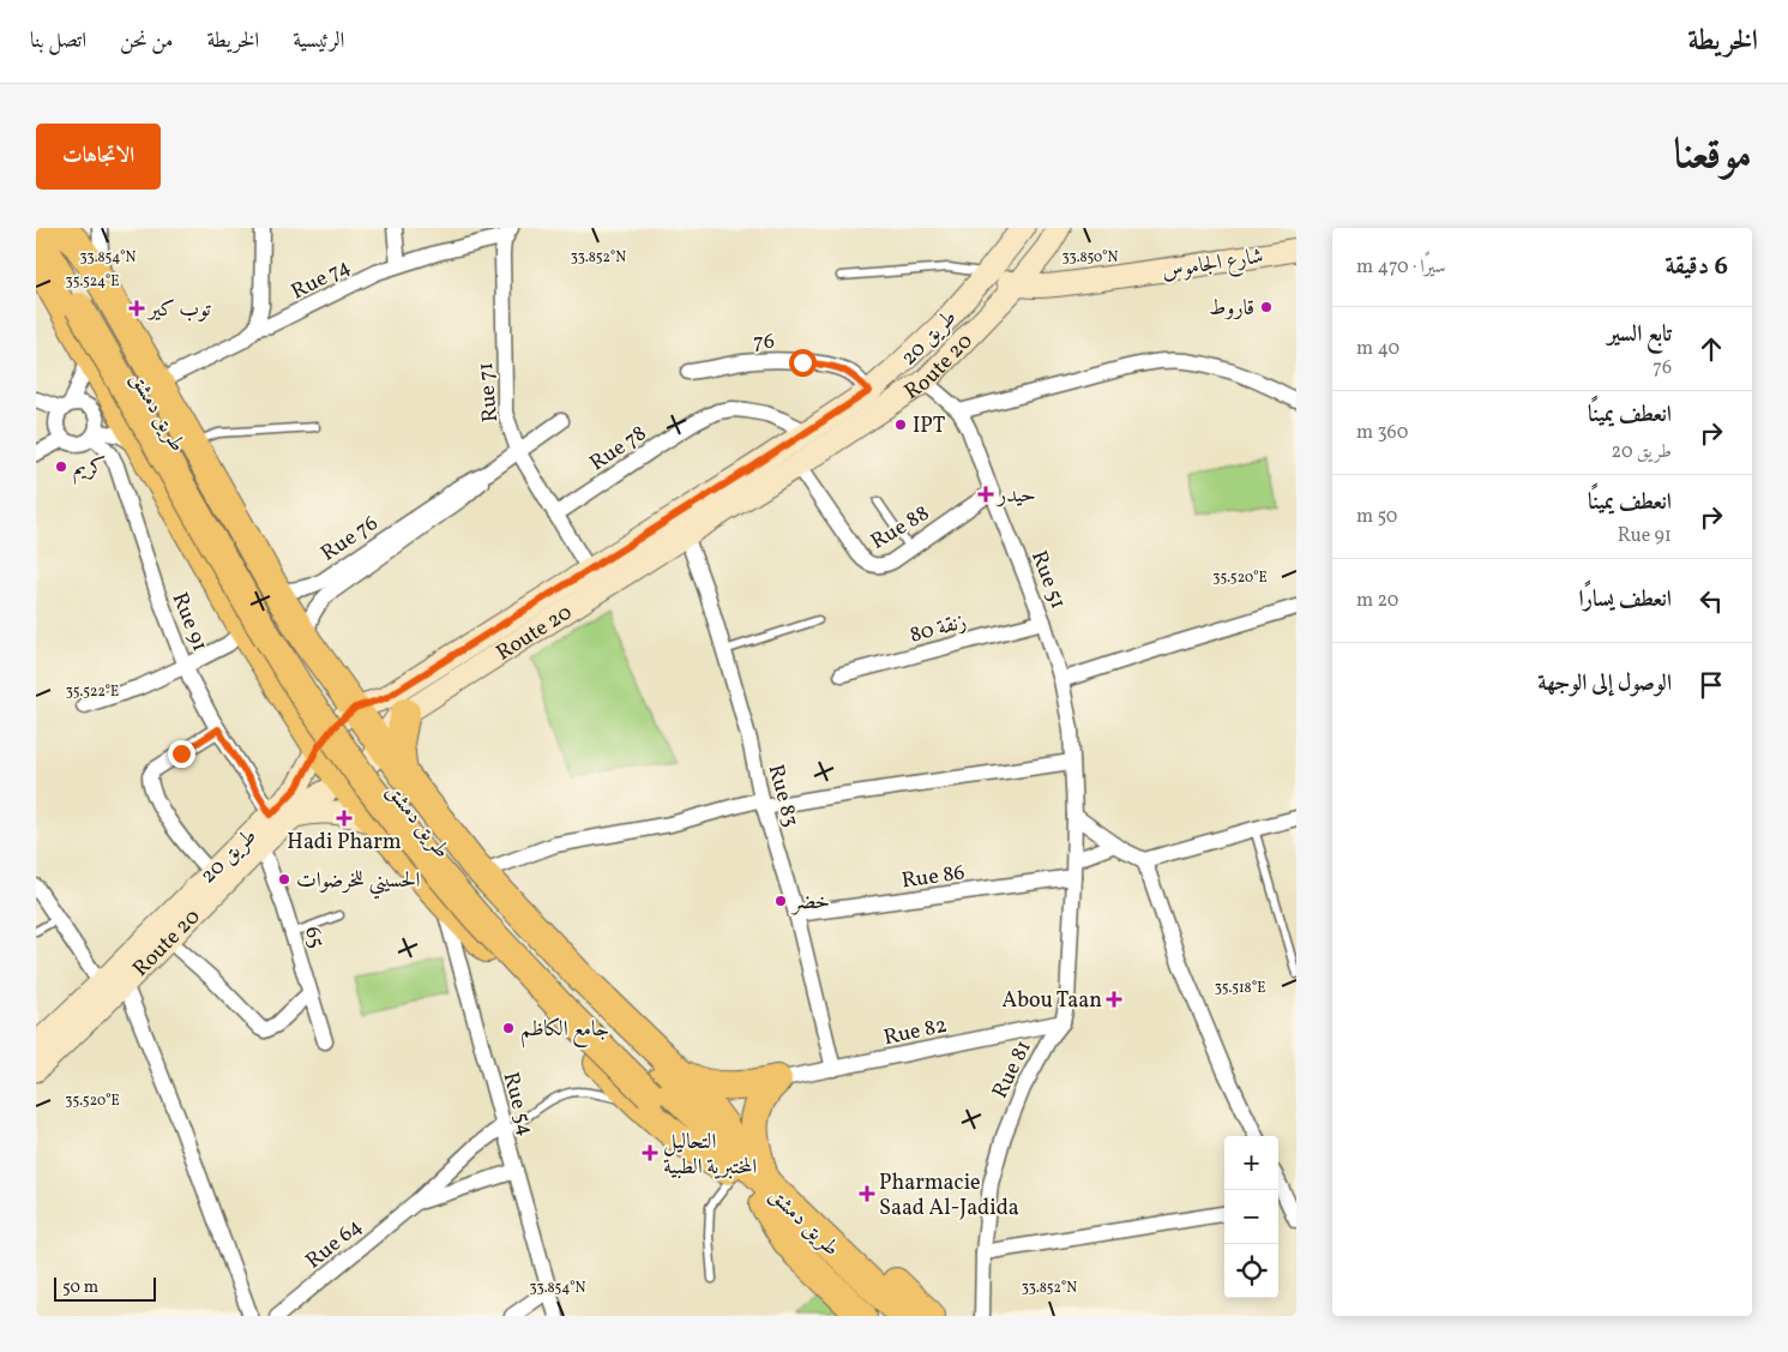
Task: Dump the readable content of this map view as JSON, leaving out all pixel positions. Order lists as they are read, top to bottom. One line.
{"streets":{"highway":["طريق دمشق"],"main road":["شارع الجاموس","طريق 20","Route 20"],"street":["Rue 74","76","Rue 71","Rue 78","Rue 88","Rue 76","Rue 51","Rue 91","زنقة 80","Rue 83","Rue 86","65","Rue 82","Rue 81","Rue 54","Rue 64"]},"crossings":[["شارع الجاموس","طريق 20"],["شارع الجاموس","Route 20"],["Rue 74","Rue 71"],["طريق 20","76"],["طريق 20","Route 20"],["طريق 20","Rue 71"],["طريق 20","Rue 78"],["طريق 20","Rue 91"],["Route 20","Rue 88"],["Route 20","Rue 51"],["Route 20","Rue 83"],["Route 20","65"],["Rue 71","Rue 78"],["Rue 71","Rue 76"],["Rue 88","Rue 51"],["Rue 51","زنقة 80"],["Rue 51","Rue 86"],["Rue 51","Rue 82"],["Rue 51","Rue 81"],["Rue 83","Rue 86"],["Rue 83","Rue 82"],["Rue 82","Rue 81"],["Rue 54","Rue 64"]],"places":{"other":["قاروط","IPT","كريم","الحسيني للخرضوات","خضر","جامع الكاظم"],"health":["توب كير","حيدر","Hadi Pharm","Abou Taan","التحاليل المختبرية الطبية","Pharmacie Saad Al-Jadida"]},"scale_bar":"50 m","page":{"header":"الخريطة","nav":["الرئيسية","الخريطة","من نحن","اتصل بنا"],"title":"موقعنا","buttons":"الاتجاهات","heading":["6 دقيقة","سيرًا · 470 m"],"list":[["تابع السير","76","40 m"],["انعطف يمينًا","طريق 20","360 m"],["انعطف يمينًا","Rue 91","50 m"],["انعطف يسارًا","20 m"],"الوصول إلى الوجهة"],"map_buttons":["+","−"],"scale":"50 m"},"coordinates":["33.854°N","33.852°N","33.850°N","35.524°E","35.520°E","35.522°E","35.518°E"]}
